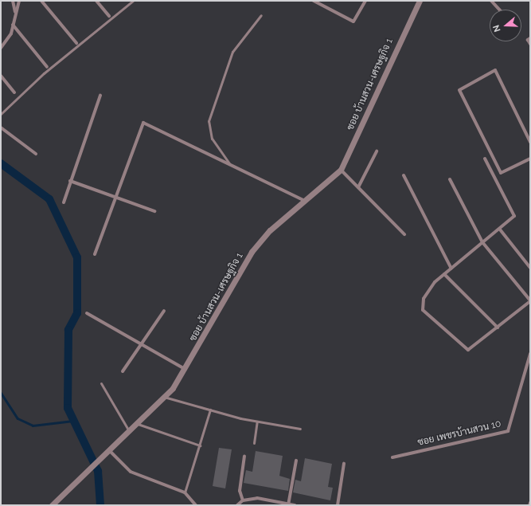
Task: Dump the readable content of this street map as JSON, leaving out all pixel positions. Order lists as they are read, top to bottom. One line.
{"streets":{"street":["ซอย บ้านสวน-เศรษฐกิจ 1","ซอย เพชรบ้านสวน 10"]},"north":"left"}
